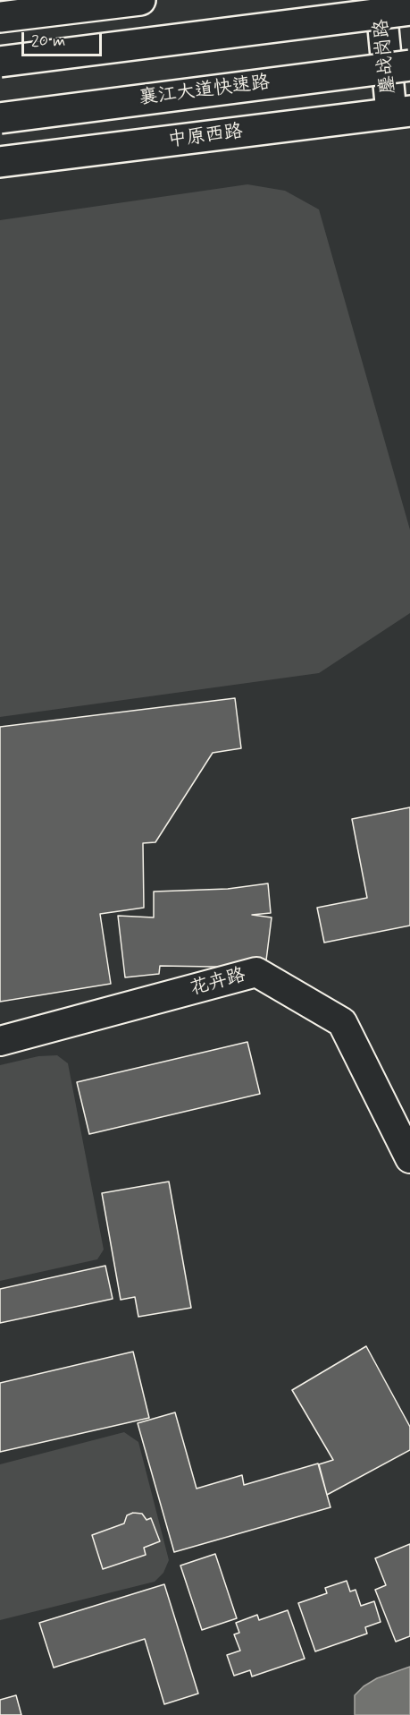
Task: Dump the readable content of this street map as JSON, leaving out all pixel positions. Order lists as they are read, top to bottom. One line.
{"streets":{"main road":["鏖战岗路","襄江大道快速路","中原西路"],"street":["花卉路"]},"crossings":[["鏖战岗路","中原西路"]],"scale_bar":"20 m"}
